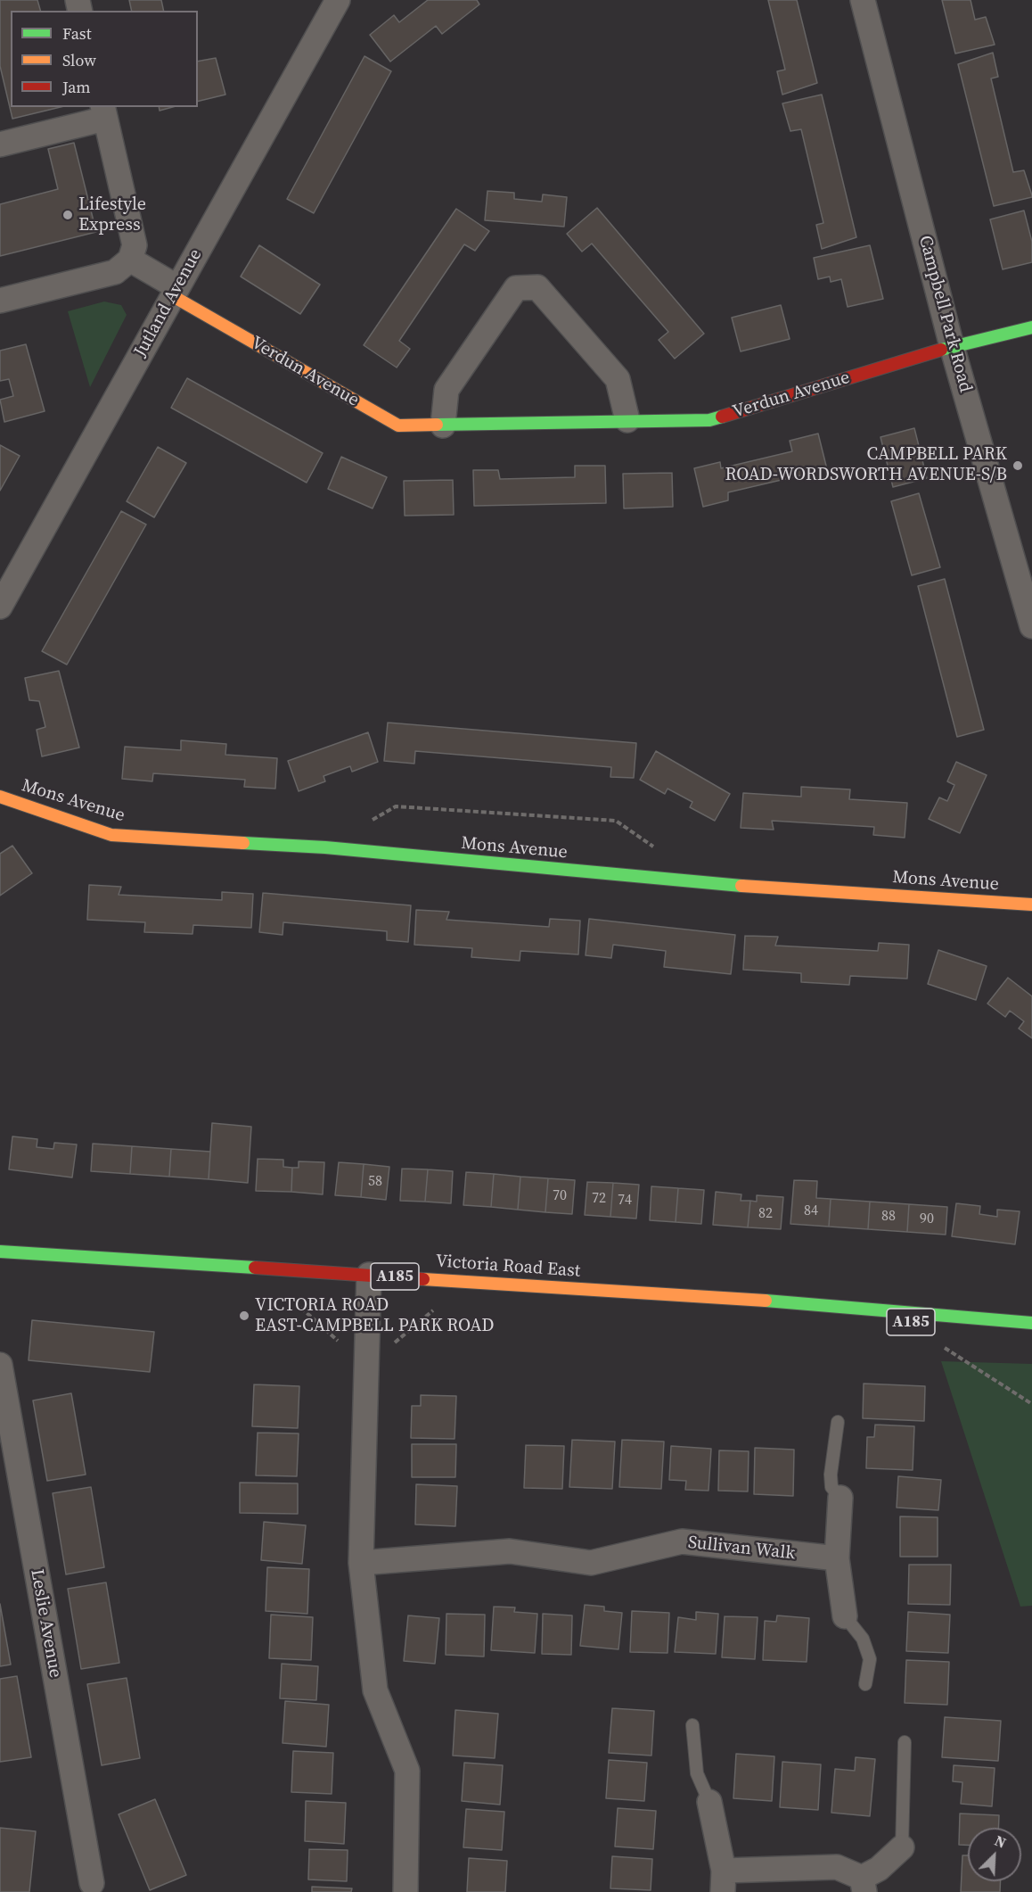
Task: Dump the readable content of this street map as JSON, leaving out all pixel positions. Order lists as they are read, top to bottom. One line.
{"streets":{"street":["Jutland Avenue","Campbell Park Road","Verdun Avenue","Mons Avenue","Victoria Road East","A185","Sullivan Walk","Leslie Avenue"]},"crossings":[["Jutland Avenue","Verdun Avenue"],["Campbell Park Road","Verdun Avenue"]],"places":["Lifestyle Express","CAMPBELL PARK ROAD-WORDSWORTH AVENUE-S/B","VICTORIA ROAD EAST-CAMPBELL PARK ROAD"],"house_numbers":["58","70","72","74","84","82","88","90"],"legend":["Fast","Slow","Jam"],"north":"top right"}
